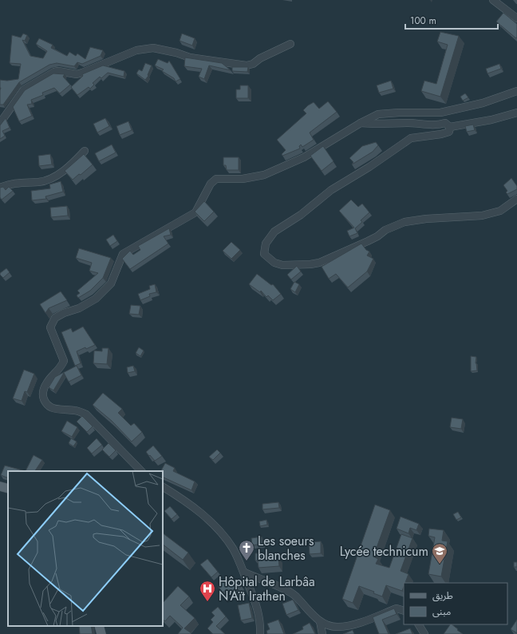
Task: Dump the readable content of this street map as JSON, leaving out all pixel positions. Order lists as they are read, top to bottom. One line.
{"places":{"church":["Les soeurs blanches"],"school or university":["Lycée technicum"],"hospital":["Hôpital de Larbâa N'Aït Irathen"]},"legend":["طريق","مبنى"],"scale_bar":"100 m"}
